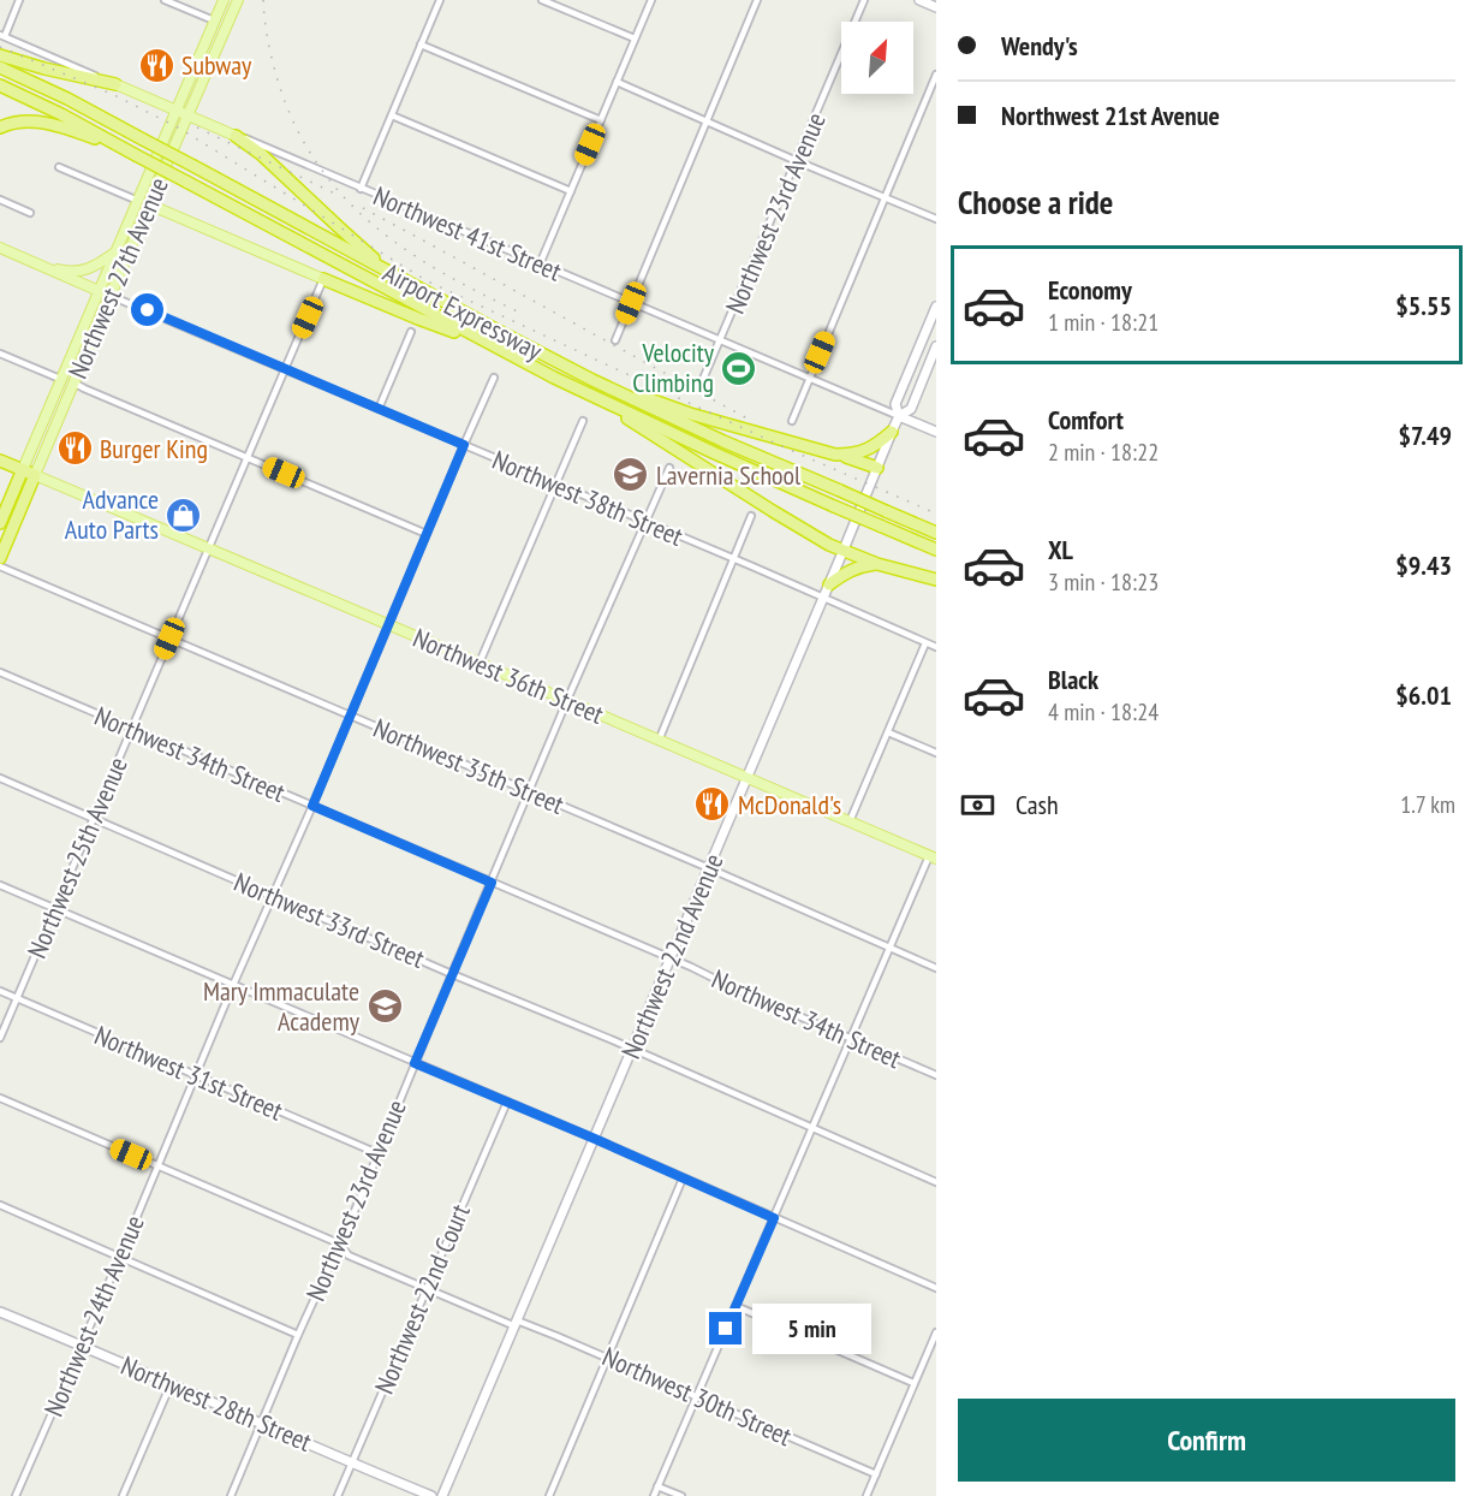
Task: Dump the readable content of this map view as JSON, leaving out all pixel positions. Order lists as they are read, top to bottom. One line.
{"streets":{"highway":["Northwest 27th Avenue","Airport Expressway","Northwest 36th Street"],"main road":["Northwest 41st Street","Northwest 38th Street","Northwest 22nd Avenue","Northwest 28th Street"],"street":["Northwest 23rd Avenue","Northwest 34th Street","Northwest 35th Street","Northwest 25th Avenue","Northwest 33rd Street","Northwest 31st Street","Northwest 22nd Court","Northwest 24th Avenue","Northwest 30th Street"]},"crossings":[["Northwest 23rd Avenue","Northwest 41st Street"],["Northwest 23rd Avenue","Northwest 38th Street"],["Northwest 23rd Avenue","Northwest 36th Street"],["Northwest 23rd Avenue","Northwest 34th Street"],["Northwest 23rd Avenue","Northwest 35th Street"],["Northwest 23rd Avenue","Northwest 33rd Street"],["Northwest 23rd Avenue","Northwest 31st Street"],["Northwest 23rd Avenue","Northwest 30th Street"],["Northwest 23rd Avenue","Northwest 28th Street"],["Northwest 41st Street","Northwest 27th Avenue"],["Northwest 41st Street","Northwest 22nd Avenue"],["Northwest 27th Avenue","Northwest 38th Street"],["Northwest 27th Avenue","Northwest 36th Street"],["Northwest 38th Street","Northwest 25th Avenue"],["Northwest 38th Street","Northwest 22nd Avenue"],["Northwest 38th Street","Northwest 24th Avenue"],["Northwest 36th Street","Northwest 25th Avenue"],["Northwest 36th Street","Northwest 22nd Avenue"],["Northwest 36th Street","Northwest 24th Avenue"],["Northwest 34th Street","Northwest 25th Avenue"],["Northwest 34th Street","Northwest 22nd Avenue"],["Northwest 34th Street","Northwest 24th Avenue"],["Northwest 35th Street","Northwest 25th Avenue"],["Northwest 35th Street","Northwest 22nd Avenue"],["Northwest 35th Street","Northwest 24th Avenue"],["Northwest 25th Avenue","Northwest 33rd Street"],["Northwest 25th Avenue","Northwest 31st Street"],["Northwest 33rd Street","Northwest 22nd Avenue"],["Northwest 33rd Street","Northwest 24th Avenue"],["Northwest 22nd Avenue","Northwest 30th Street"],["Northwest 31st Street","Northwest 24th Avenue"],["Northwest 22nd Court","Northwest 30th Street"],["Northwest 22nd Court","Northwest 28th Street"],["Northwest 24th Avenue","Northwest 30th Street"],["Northwest 24th Avenue","Northwest 28th Street"]],"places":{"restaurant":["Subway","Burger King","McDonald's"],"sports":["Velocity Climbing"],"school or university":["Lavernia School","Mary Immaculate Academy"],"shop":["Advance Auto Parts"]},"north":"top right","page":{"banner":["Wendy's","Northwest 21st Avenue"],"heading":"Choose a ride","list":[{"name":"Economy","note":"1 min · 18:21","value":"$5.55"},{"name":"Comfort","note":"2 min · 18:22","value":"$7.49"},{"name":"XL","note":"3 min · 18:23","value":"$9.43"},{"name":"Black","note":"4 min · 18:24","value":"$6.01"}],"pay":["Cash","1.7 km"],"bubble":"5 min","buttons":"Confirm"}}
